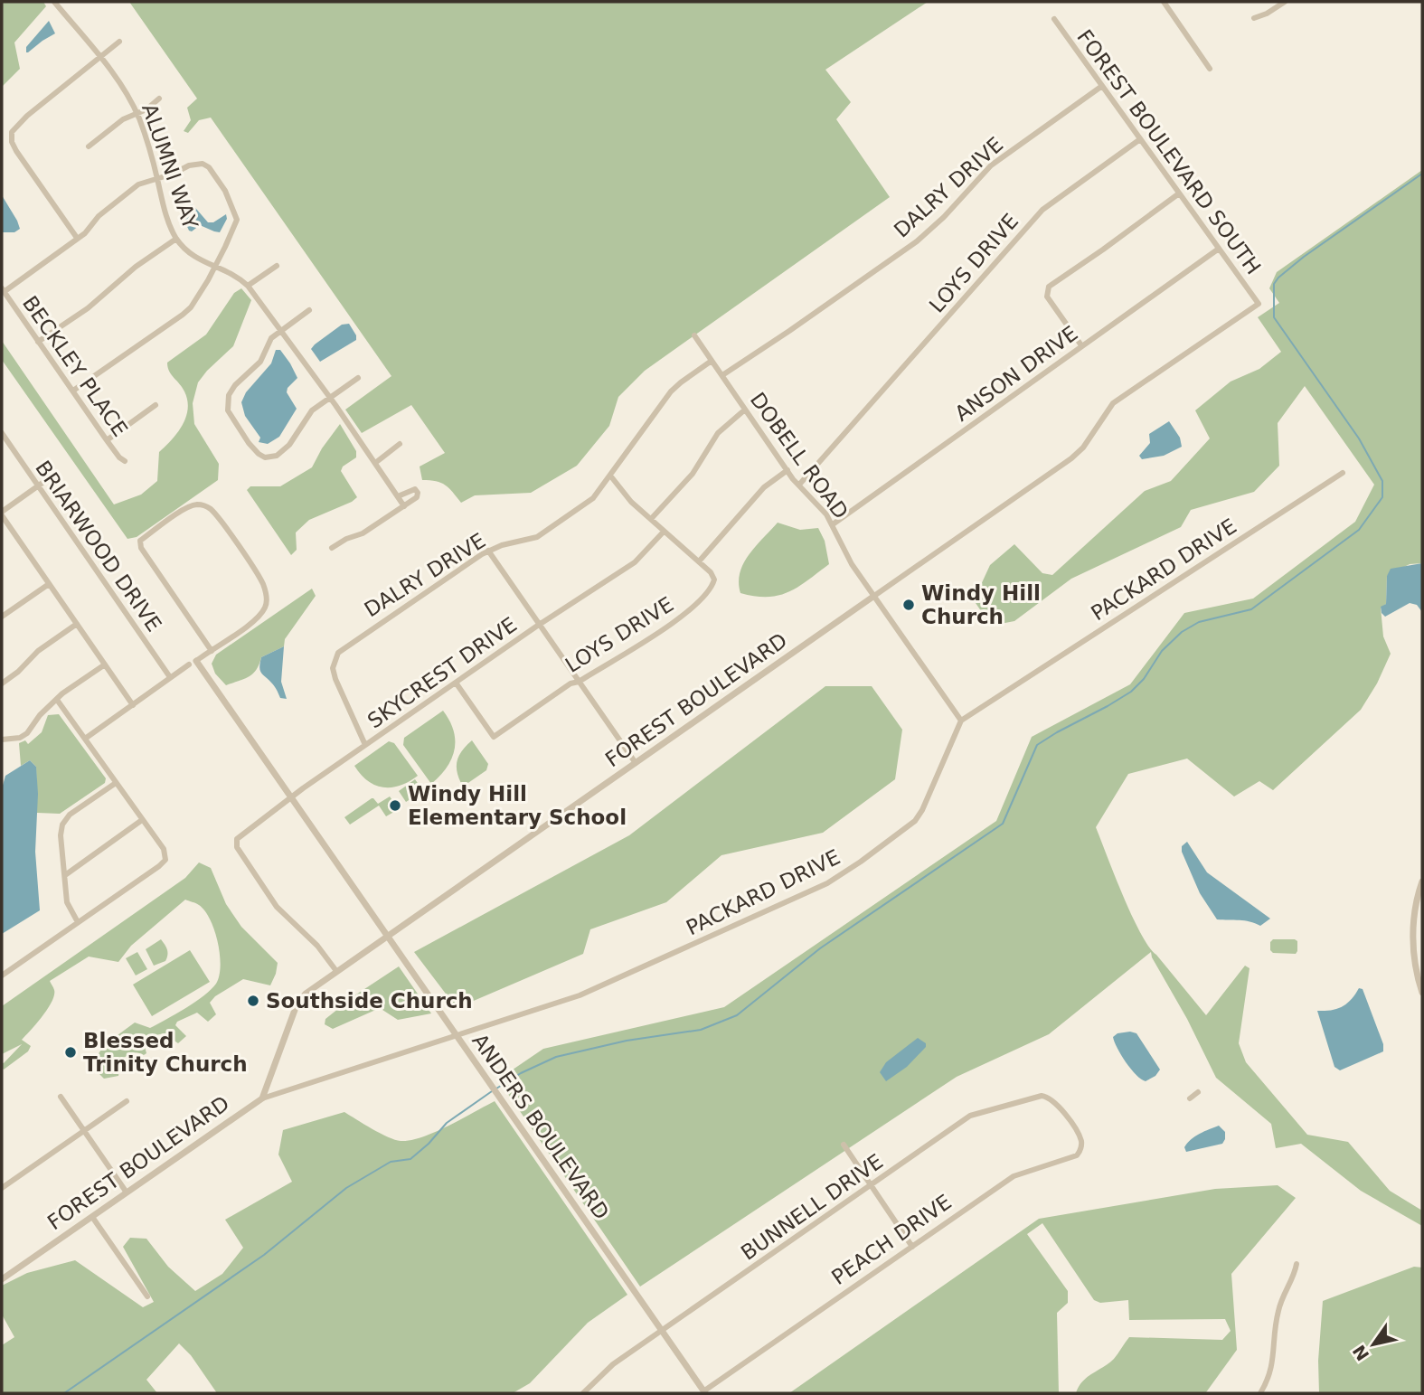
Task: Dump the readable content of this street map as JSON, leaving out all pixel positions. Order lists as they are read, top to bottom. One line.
{"streets":{"street":["FOREST BOULEVARD SOUTH","ALUMNI WAY","DALRY DRIVE","LOYS DRIVE","BECKLEY PLACE","ANSON DRIVE","DOBELL ROAD","BRIARWOOD DRIVE","PACKARD DRIVE","SKYCREST DRIVE","FOREST BOULEVARD","ANDERS BOULEVARD","BUNNELL DRIVE","PEACH DRIVE"]},"crossings":[["FOREST BOULEVARD SOUTH","DALRY DRIVE"],["FOREST BOULEVARD SOUTH","LOYS DRIVE"],["FOREST BOULEVARD SOUTH","ANSON DRIVE"],["FOREST BOULEVARD SOUTH","FOREST BOULEVARD"],["DALRY DRIVE","DOBELL ROAD"],["DALRY DRIVE","SKYCREST DRIVE"],["LOYS DRIVE","DOBELL ROAD"],["LOYS DRIVE","SKYCREST DRIVE"],["ANSON DRIVE","DOBELL ROAD"],["DOBELL ROAD","PACKARD DRIVE"],["DOBELL ROAD","FOREST BOULEVARD"],["PACKARD DRIVE","FOREST BOULEVARD"],["PACKARD DRIVE","ANDERS BOULEVARD"],["SKYCREST DRIVE","FOREST BOULEVARD"],["SKYCREST DRIVE","ANDERS BOULEVARD"],["FOREST BOULEVARD","ANDERS BOULEVARD"],["ANDERS BOULEVARD","BUNNELL DRIVE"],["ANDERS BOULEVARD","PEACH DRIVE"],["BUNNELL DRIVE","PEACH DRIVE"]],"places":["Windy Hill Church","Windy Hill Elementary School","Southside Church","Blessed Trinity Church"],"north":"bottom left"}
